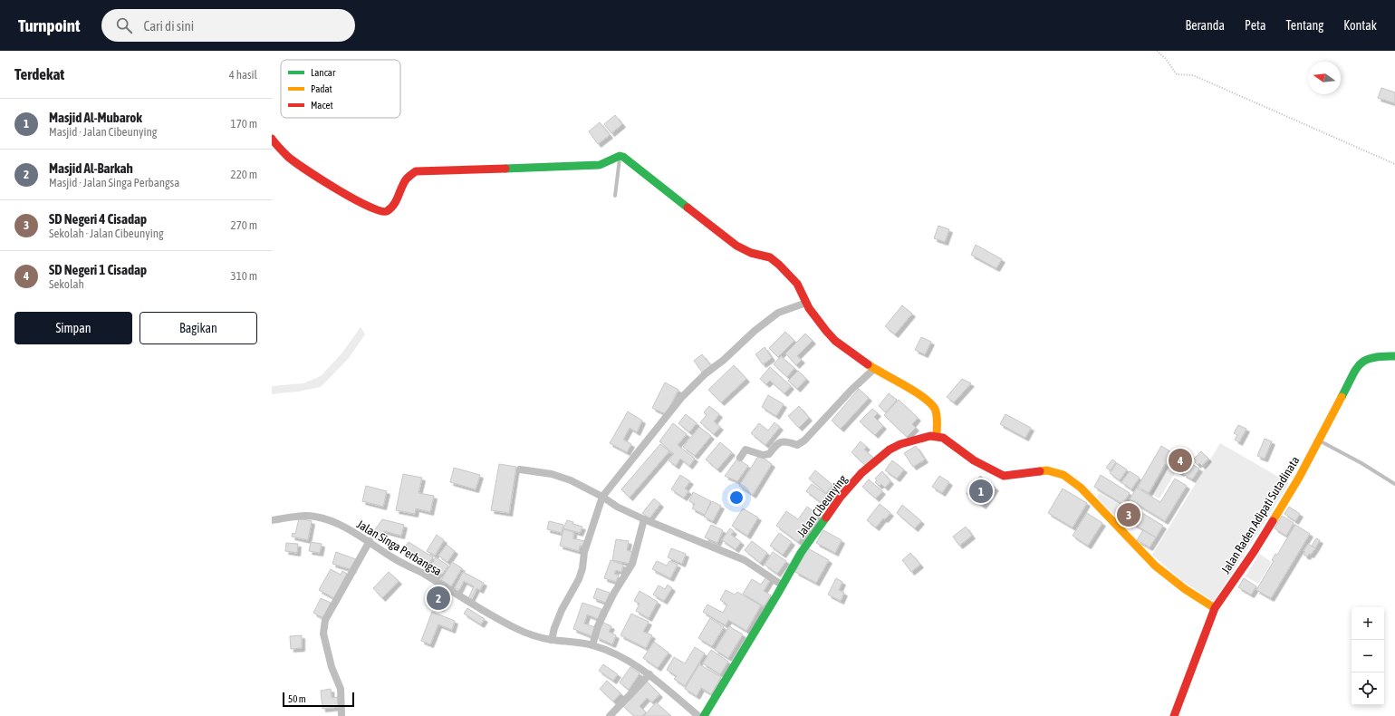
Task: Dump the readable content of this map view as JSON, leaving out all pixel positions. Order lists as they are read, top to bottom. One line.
{"streets":{"street":["Jalan Cibeunying","Jalan Raden Adipati Sutadinata","Jalan Singa Perbangsa"]},"legend":["Lancar","Padat","Macet"],"scale_bar":"50 m","north":"left","page":{"header":"Turnpoint","search":"Cari di sini","nav":["Beranda","Peta","Tentang","Kontak"],"heading":["Terdekat","4 hasil"],"list":[{"mark":"1","name":"Masjid Al-Mubarok","note":"Masjid · Jalan Cibeunying","value":"170 m"},{"mark":"2","name":"Masjid Al-Barkah","note":"Masjid · Jalan Singa Perbangsa","value":"220 m"},{"mark":"3","name":"SD Negeri 4 Cisadap","note":"Sekolah · Jalan Cibeunying","value":"270 m"},{"mark":"4","name":"SD Negeri 1 Cisadap","note":"Sekolah","value":"310 m"}],"buttons":["Simpan","Bagikan"],"pins":["4","1","3","2"],"map_buttons":["+","−"],"scale":"50 m"}}
